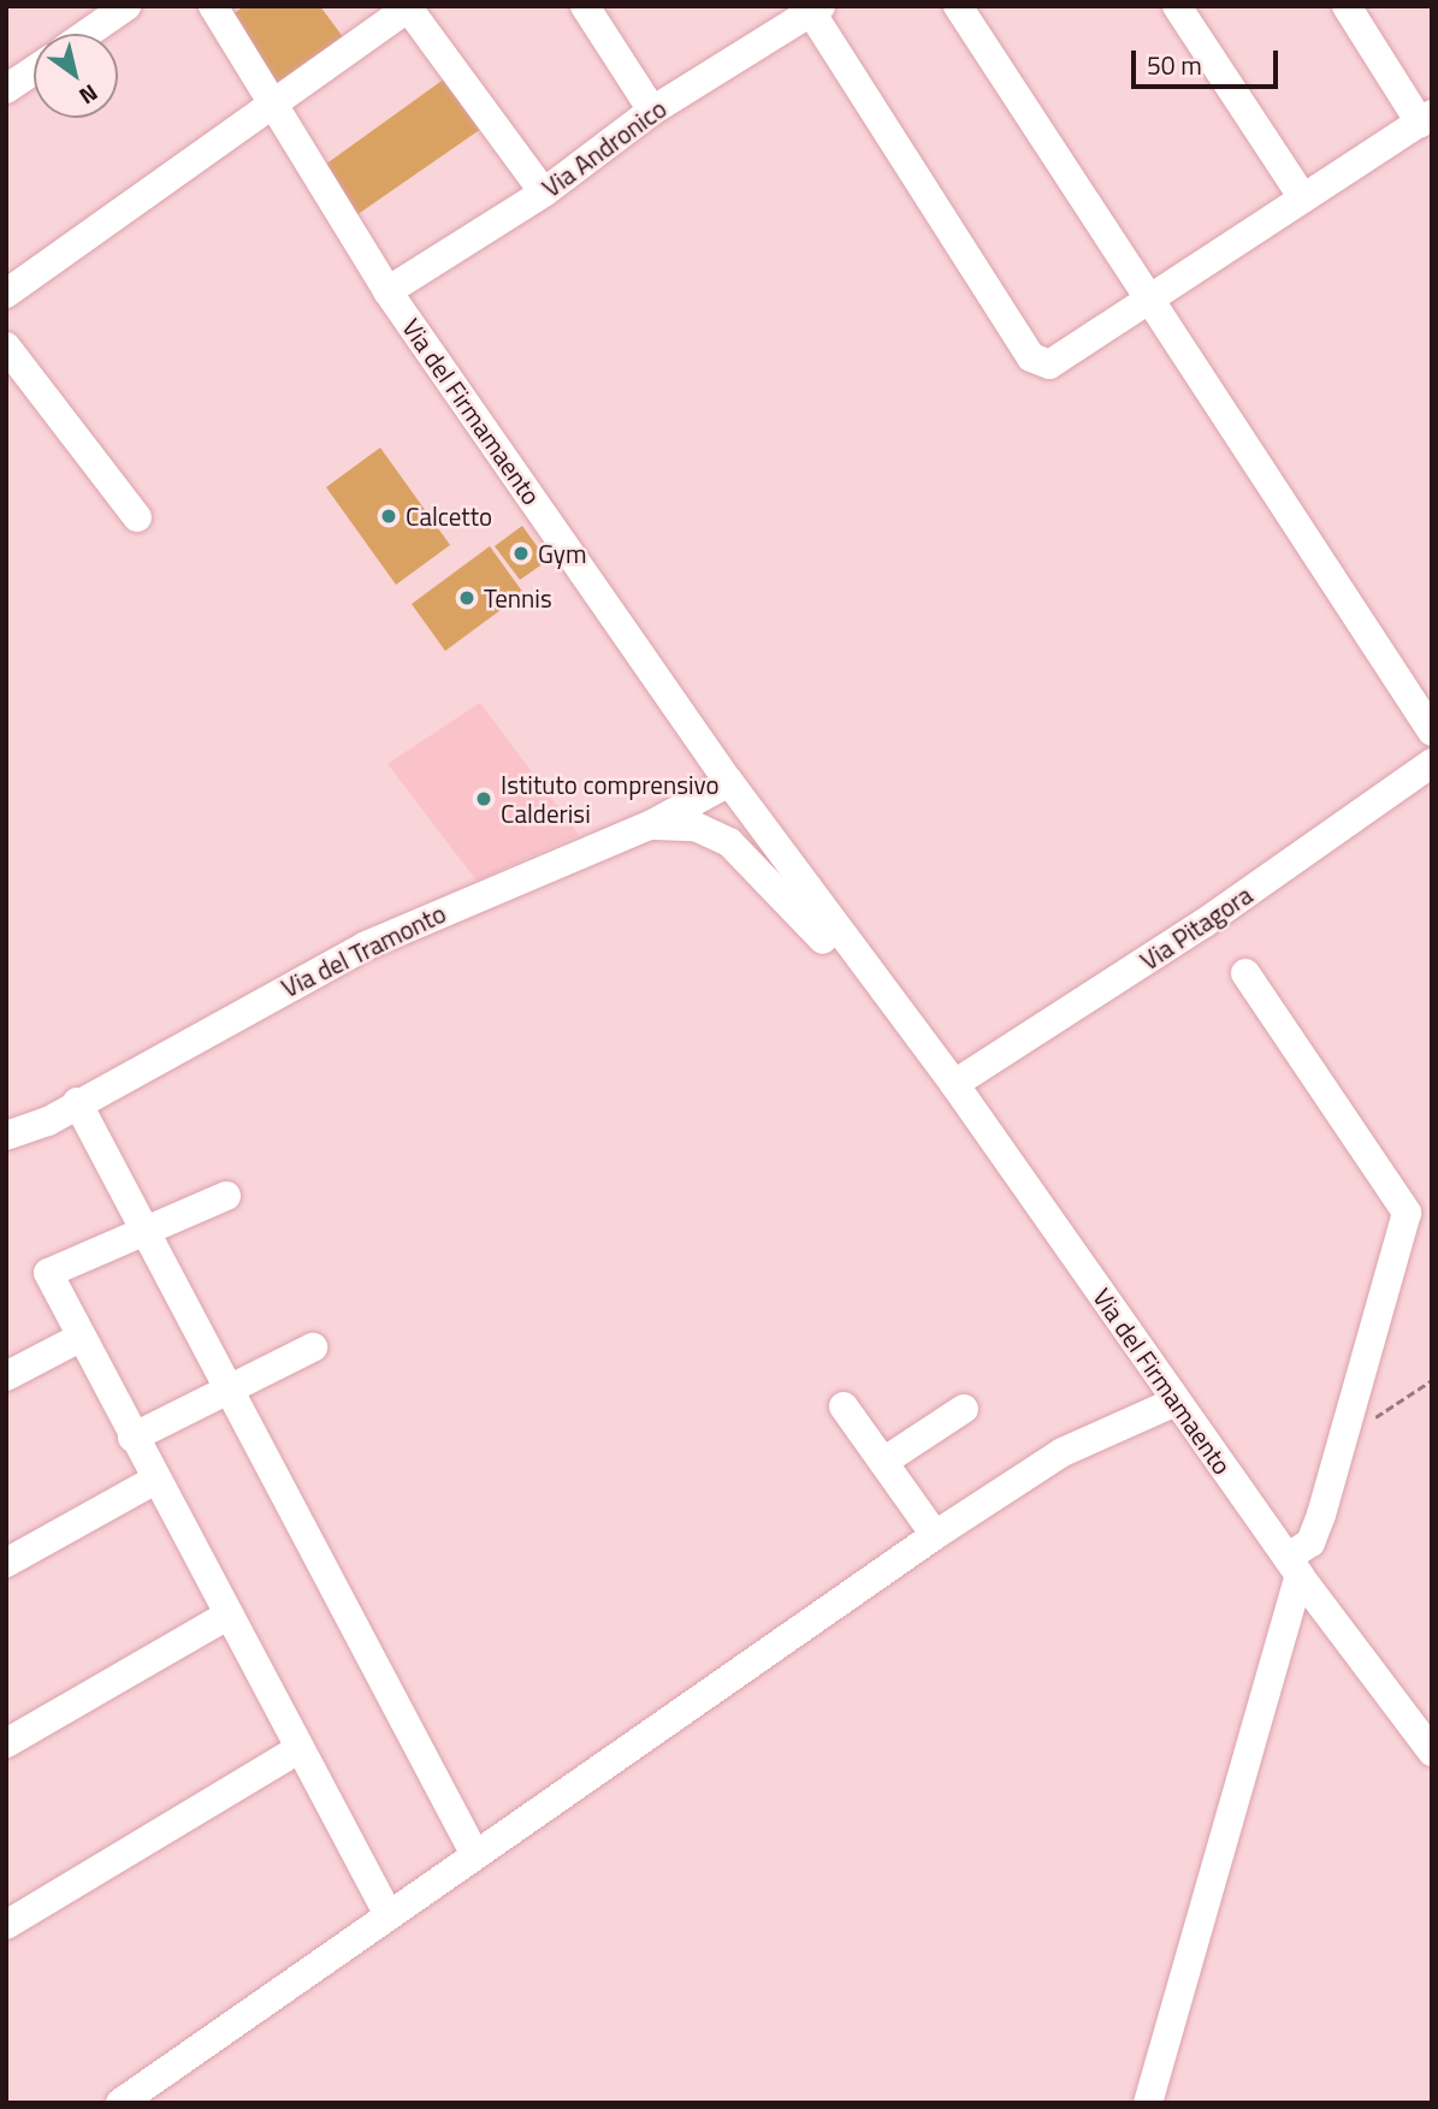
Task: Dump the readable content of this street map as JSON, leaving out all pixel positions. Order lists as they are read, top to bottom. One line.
{"streets":{"street":["Via Andronico","Via del Firmamaento","Via Pitagora","Via del Tramonto"]},"crossings":[["Via Andronico","Via del Firmamaento"],["Via del Firmamaento","Via Pitagora"],["Via del Firmamaento","Via del Tramonto"]],"places":["Calcetto","Gym","Tennis","Istituto comprensivo Calderisi"],"scale_bar":"50 m","north":"bottom right"}
